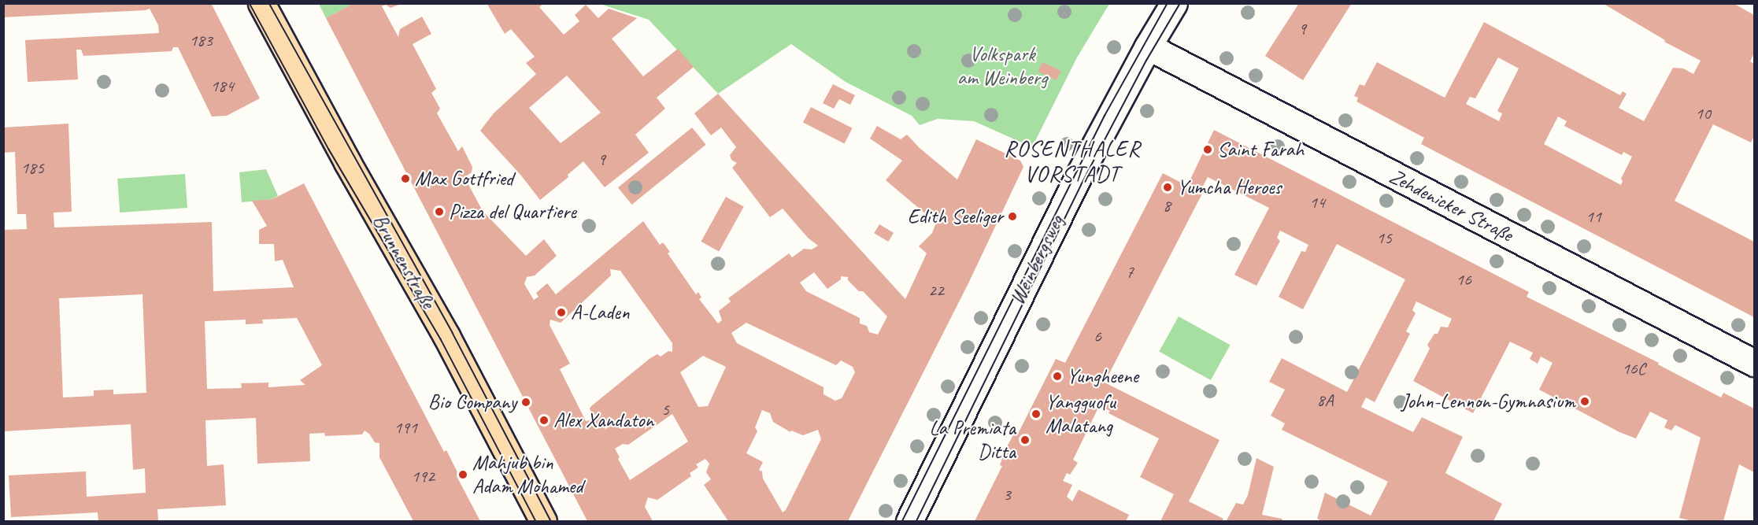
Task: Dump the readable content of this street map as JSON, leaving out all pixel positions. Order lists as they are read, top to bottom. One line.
{"streets":{"main road":["Brunnenstraße"],"street":["Zehdenicker Straße","Weinbergsweg"]},"crossings":[["Zehdenicker Straße","Weinbergsweg"]],"districts":["ROSENTHALER VORSTADT"],"parks":["Volkspark am Weinberg"],"places":["Saint Farah","Max Gottfried","Yumcha Heroes","Pizza del Quartiere","Edith Seeliger","A-Laden","Yungheene","John-Lennon-Gymnasium","Bio Company","Yangguofu Malatang","Alex Xandaton","La Premiata Ditta","Mahjub bin Adam Mohamed"],"house_numbers":["9","183","184","10","9","185","14","8","11","15","7","16","22","6","16C","8A","5","191","192","3"]}
